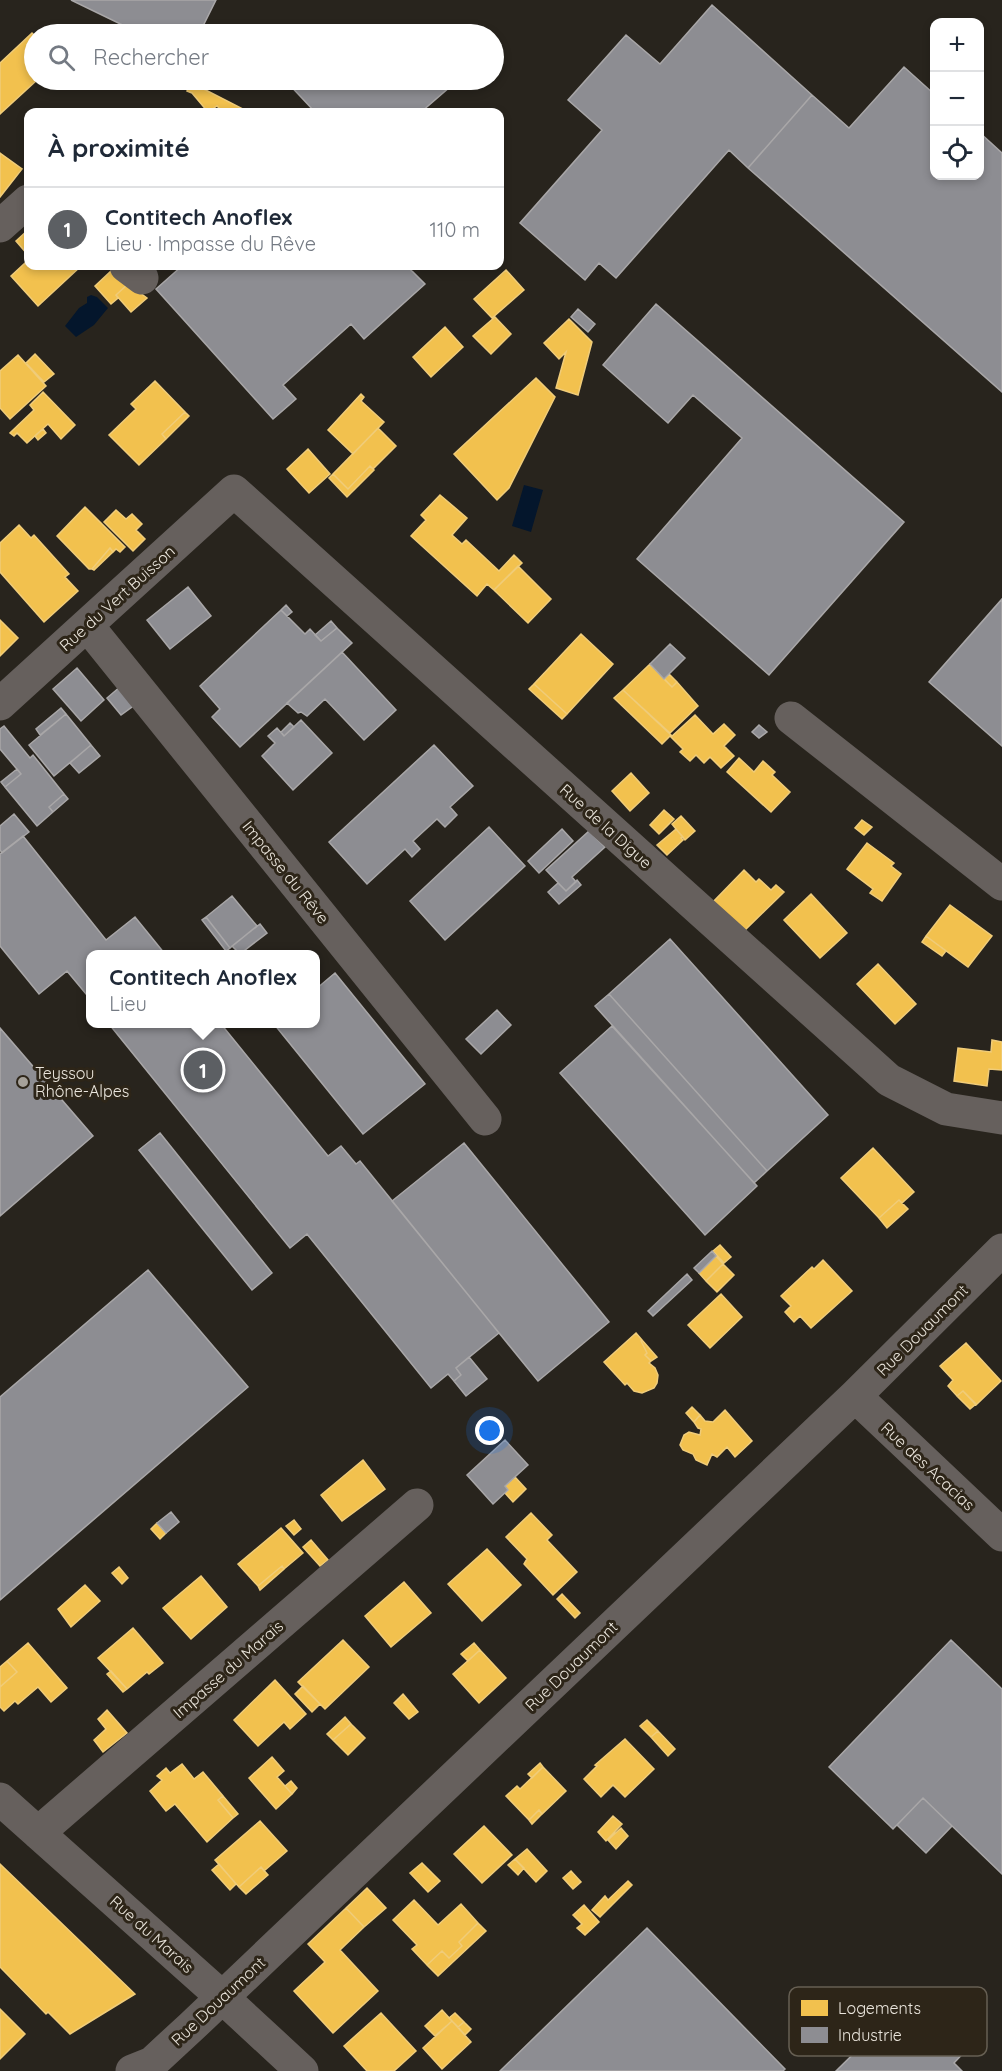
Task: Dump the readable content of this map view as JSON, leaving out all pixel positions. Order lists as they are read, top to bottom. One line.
{"streets":{"street":["Rue du Vert Buisson","Rue de la Digue","Impasse du Rêve","Rue Douaumont","Rue des Acacias","Impasse du Marais","Rue du Marais"]},"crossings":[["Rue du Vert Buisson","Rue de la Digue"],["Rue du Vert Buisson","Impasse du Rêve"],["Rue Douaumont","Rue des Acacias"],["Rue Douaumont","Rue du Marais"],["Impasse du Marais","Rue du Marais"]],"places":["Teyssou Rhône-Alpes"],"legend":["Logements","Industrie"],"page":{"map_buttons":["+","−"],"search":"Rechercher","heading":"À proximité","list":[{"mark":"1","name":"Contitech Anoflex","note":"Lieu · Impasse du Rêve","value":"110 m"}],"popup":["Contitech Anoflex","Lieu"],"pins":"1"}}
